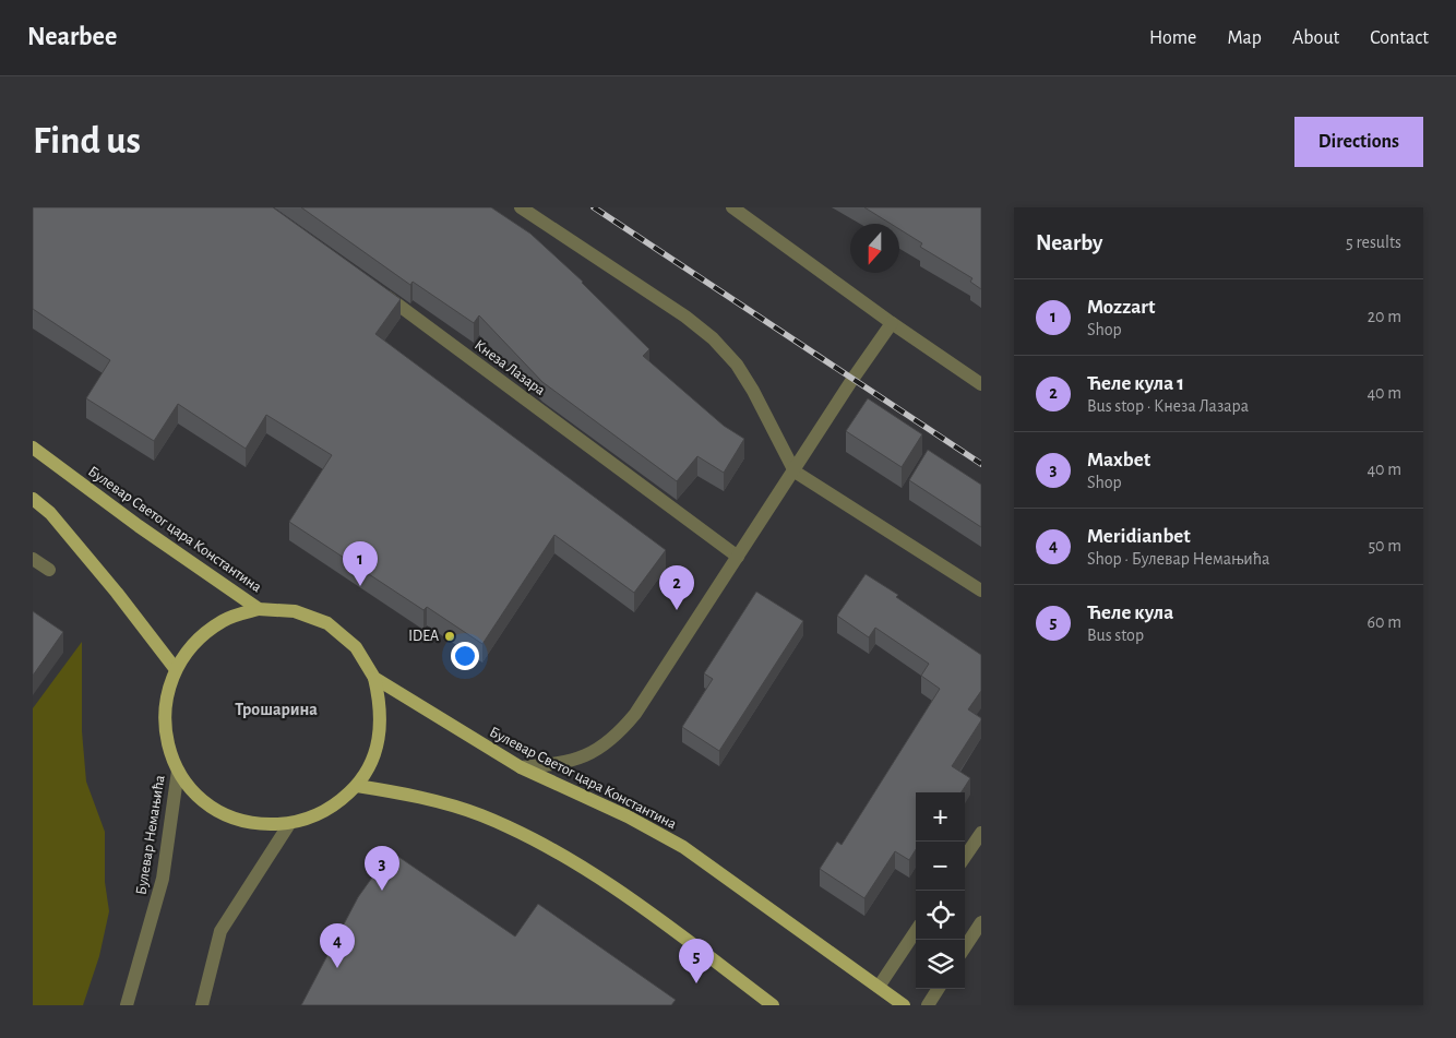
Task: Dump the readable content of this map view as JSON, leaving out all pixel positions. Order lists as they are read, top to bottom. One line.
{"streets":{"main road":["Булевар Светог цара Константина","Булевар Немањића"],"street":["Кнеза Лазара"]},"crossings":[["Булевар Светог цара Константина","Булевар Немањића"]],"districts":["Трошарина"],"places":["IDEA"],"north":"bottom","page":{"header":"Nearbee","nav":["Home","Map","About","Contact"],"buttons":"Directions","title":"Find us","heading":["Nearby","5 results"],"list":[{"mark":"1","name":"Mozzart","note":"Shop","value":"20 m"},{"mark":"2","name":"Ћеле кула 1","note":"Bus stop · Кнеза Лазара","value":"40 m"},{"mark":"3","name":"Maxbet","note":"Shop","value":"40 m"},{"mark":"4","name":"Meridianbet","note":"Shop · Булевар Немањића","value":"50 m"},{"mark":"5","name":"Ћеле кула","note":"Bus stop","value":"60 m"}],"pins":["1","2","3","4","5"],"map_buttons":["+","−"]}}
